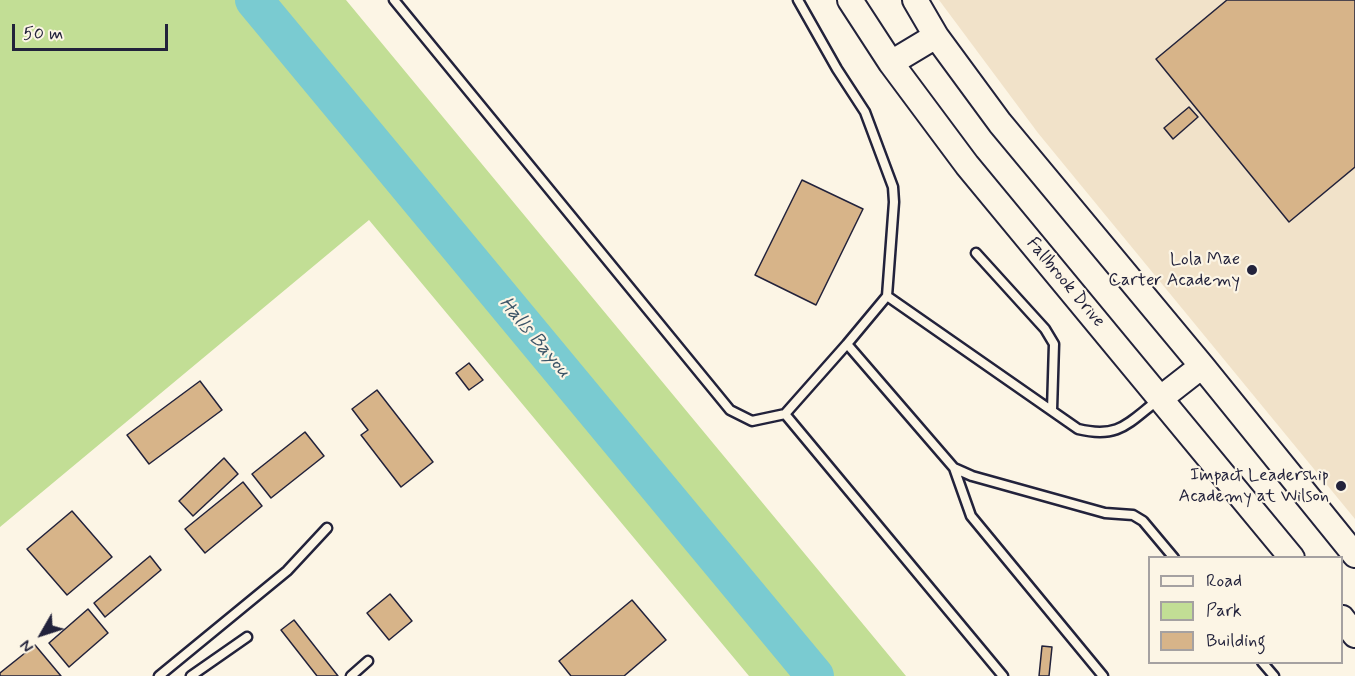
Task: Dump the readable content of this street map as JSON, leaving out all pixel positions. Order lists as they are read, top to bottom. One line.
{"streets":{"main road":["Fallbrook Drive"]},"water":["Halls Bayou"],"places":["Lola Mae Carter Academy","Impact Leadership Academy at Wilson"],"legend":["Road","Park","Building"],"scale_bar":"50 m","north":"bottom left"}
